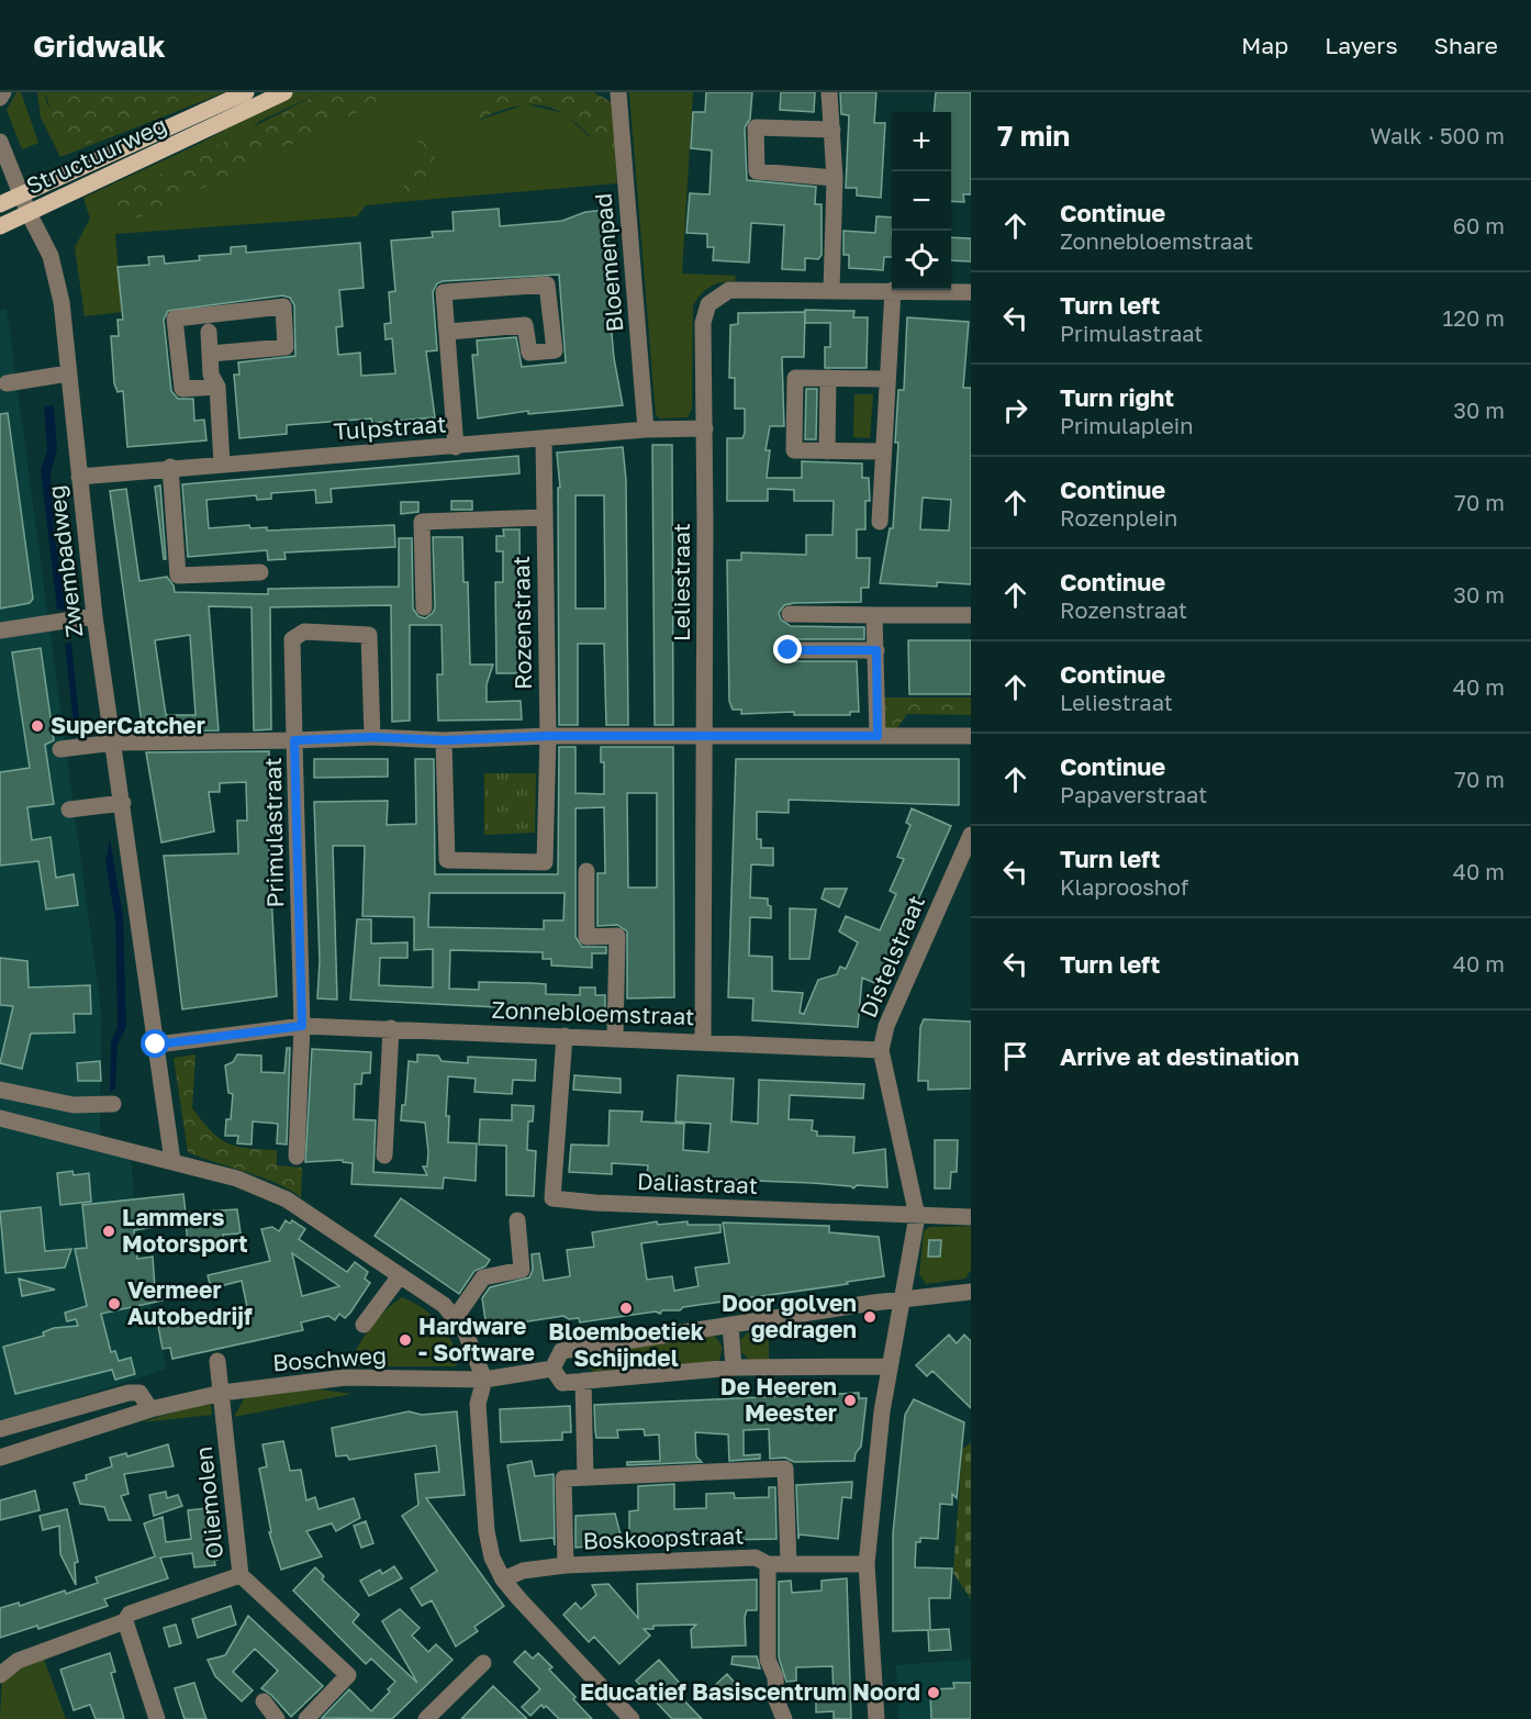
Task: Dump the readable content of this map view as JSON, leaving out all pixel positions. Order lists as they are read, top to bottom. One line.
{"streets":{"main road":["Structuurweg"],"street":["Bloemenpad","Tulpstraat","Zwembadweg","Leliestraat","Rozenstraat","Primulastraat","Distelstraat","Zonnebloemstraat","Daliastraat","Boschweg","Oliemolen","Boskoopstraat"]},"crossings":[["Structuurweg","Zwembadweg"],["Bloemenpad","Tulpstraat"],["Tulpstraat","Zwembadweg"],["Tulpstraat","Leliestraat"],["Tulpstraat","Rozenstraat"],["Zwembadweg","Primulastraat"],["Zwembadweg","Zonnebloemstraat"],["Leliestraat","Zonnebloemstraat"],["Primulastraat","Zonnebloemstraat"],["Distelstraat","Zonnebloemstraat"],["Distelstraat","Daliastraat"],["Zonnebloemstraat","Daliastraat"],["Boschweg","Oliemolen"]],"places":["SuperCatcher","Lammers Motorsport","Vermeer Autobedrijf","Bloemboetiek Schijndel","Door golven gedragen","Hardware - Software","De Heeren Meester","Educatief Basiscentrum Noord"],"page":{"header":"Gridwalk","nav":["Map","Layers","Share"],"heading":["7 min","Walk · 500 m"],"map_buttons":["+","−"],"list":[["Continue","Zonnebloemstraat","60 m"],["Turn left","Primulastraat","120 m"],["Turn right","Primulaplein","30 m"],["Continue","Rozenplein","70 m"],["Continue","Rozenstraat","30 m"],["Continue","Leliestraat","40 m"],["Continue","Papaverstraat","70 m"],["Turn left","Klaprooshof","40 m"],["Turn left","40 m"],"Arrive at destination"]}}
